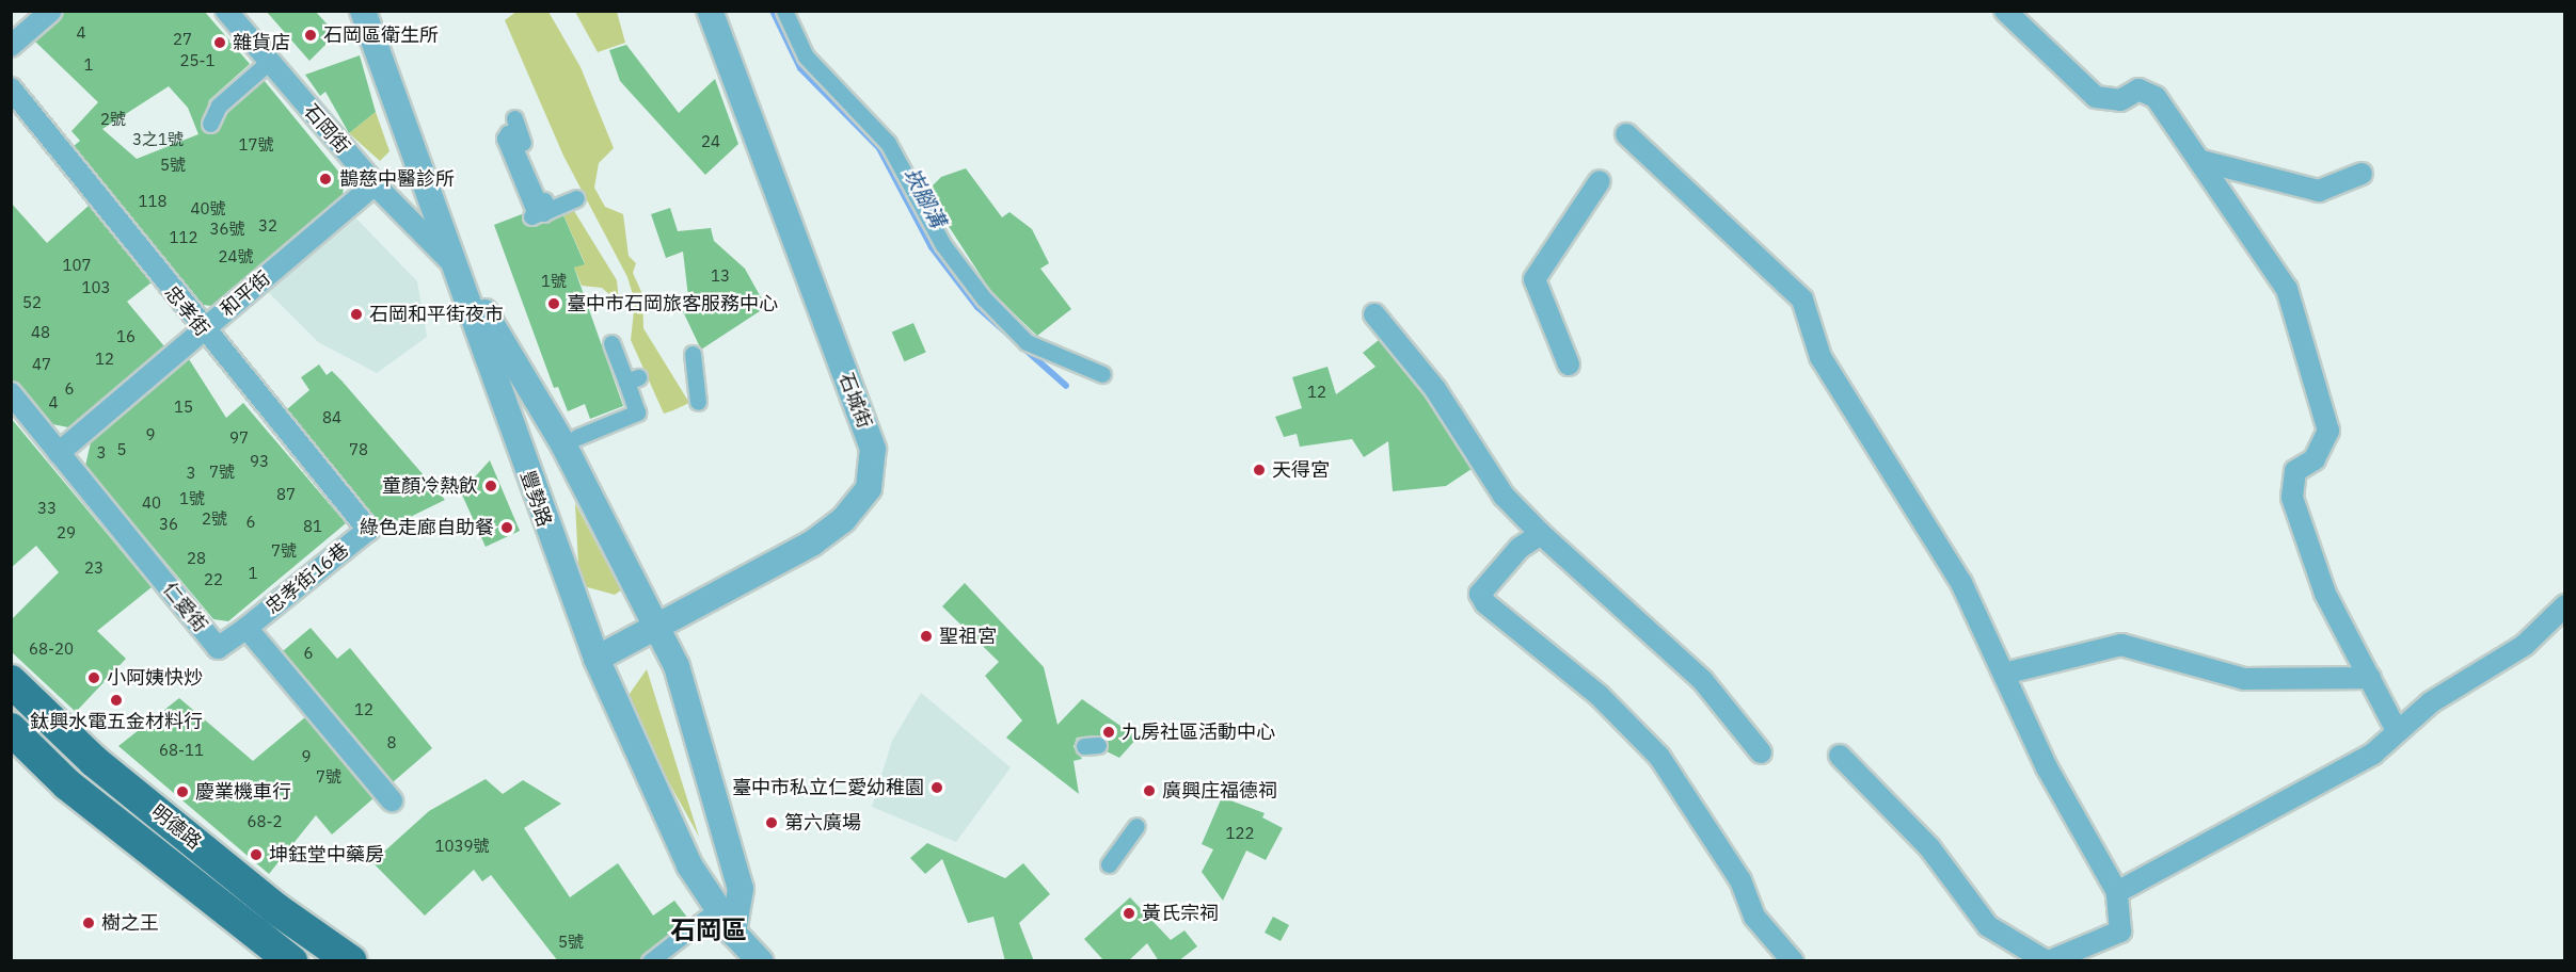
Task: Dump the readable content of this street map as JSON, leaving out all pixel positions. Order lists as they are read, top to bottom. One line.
{"streets":{"main road":["明德路"],"street":["石岡街","和平街","忠孝街","石城街","豐勢路","忠孝街16巷","仁愛街"]},"crossings":[["石岡街","和平街"],["石岡街","豐勢路"],["和平街","忠孝街"],["和平街","仁愛街"],["忠孝街","忠孝街16巷"],["石城街","豐勢路"],["忠孝街16巷","仁愛街"]],"districts":["石岡區"],"water":["崁腳溝"],"places":["石岡區衛生所","雜貨店","鵲慈中醫診所","臺中市石岡旅客服務中心","石岡和平街夜市","天得宮","童顏冷熱飲","綠色走廊自助餐","聖祖宮","小阿姨快炒","鈦興水電五金材料行","九房社區活動中心","臺中市私立仁愛幼稚園","廣興庄福德祠","慶業機車行","第六廣場","坤鈺堂中藥房","黃氏宗祠","樹之王"],"house_numbers":["4","27","25-1","1","2號","3之1號","24","17號","5號","118","40號","32","36號","112","24號","107","13","1號","103","52","48","16","12","47","6","12","4","15","84","9","97","5","78","3","93","7號","3","87","1號","40","33","2號","6","36","81","29","7號","28","23","1","22","68-20","6","12","8","68-11","9","7號","68-2","122","1039號","5號"]}
